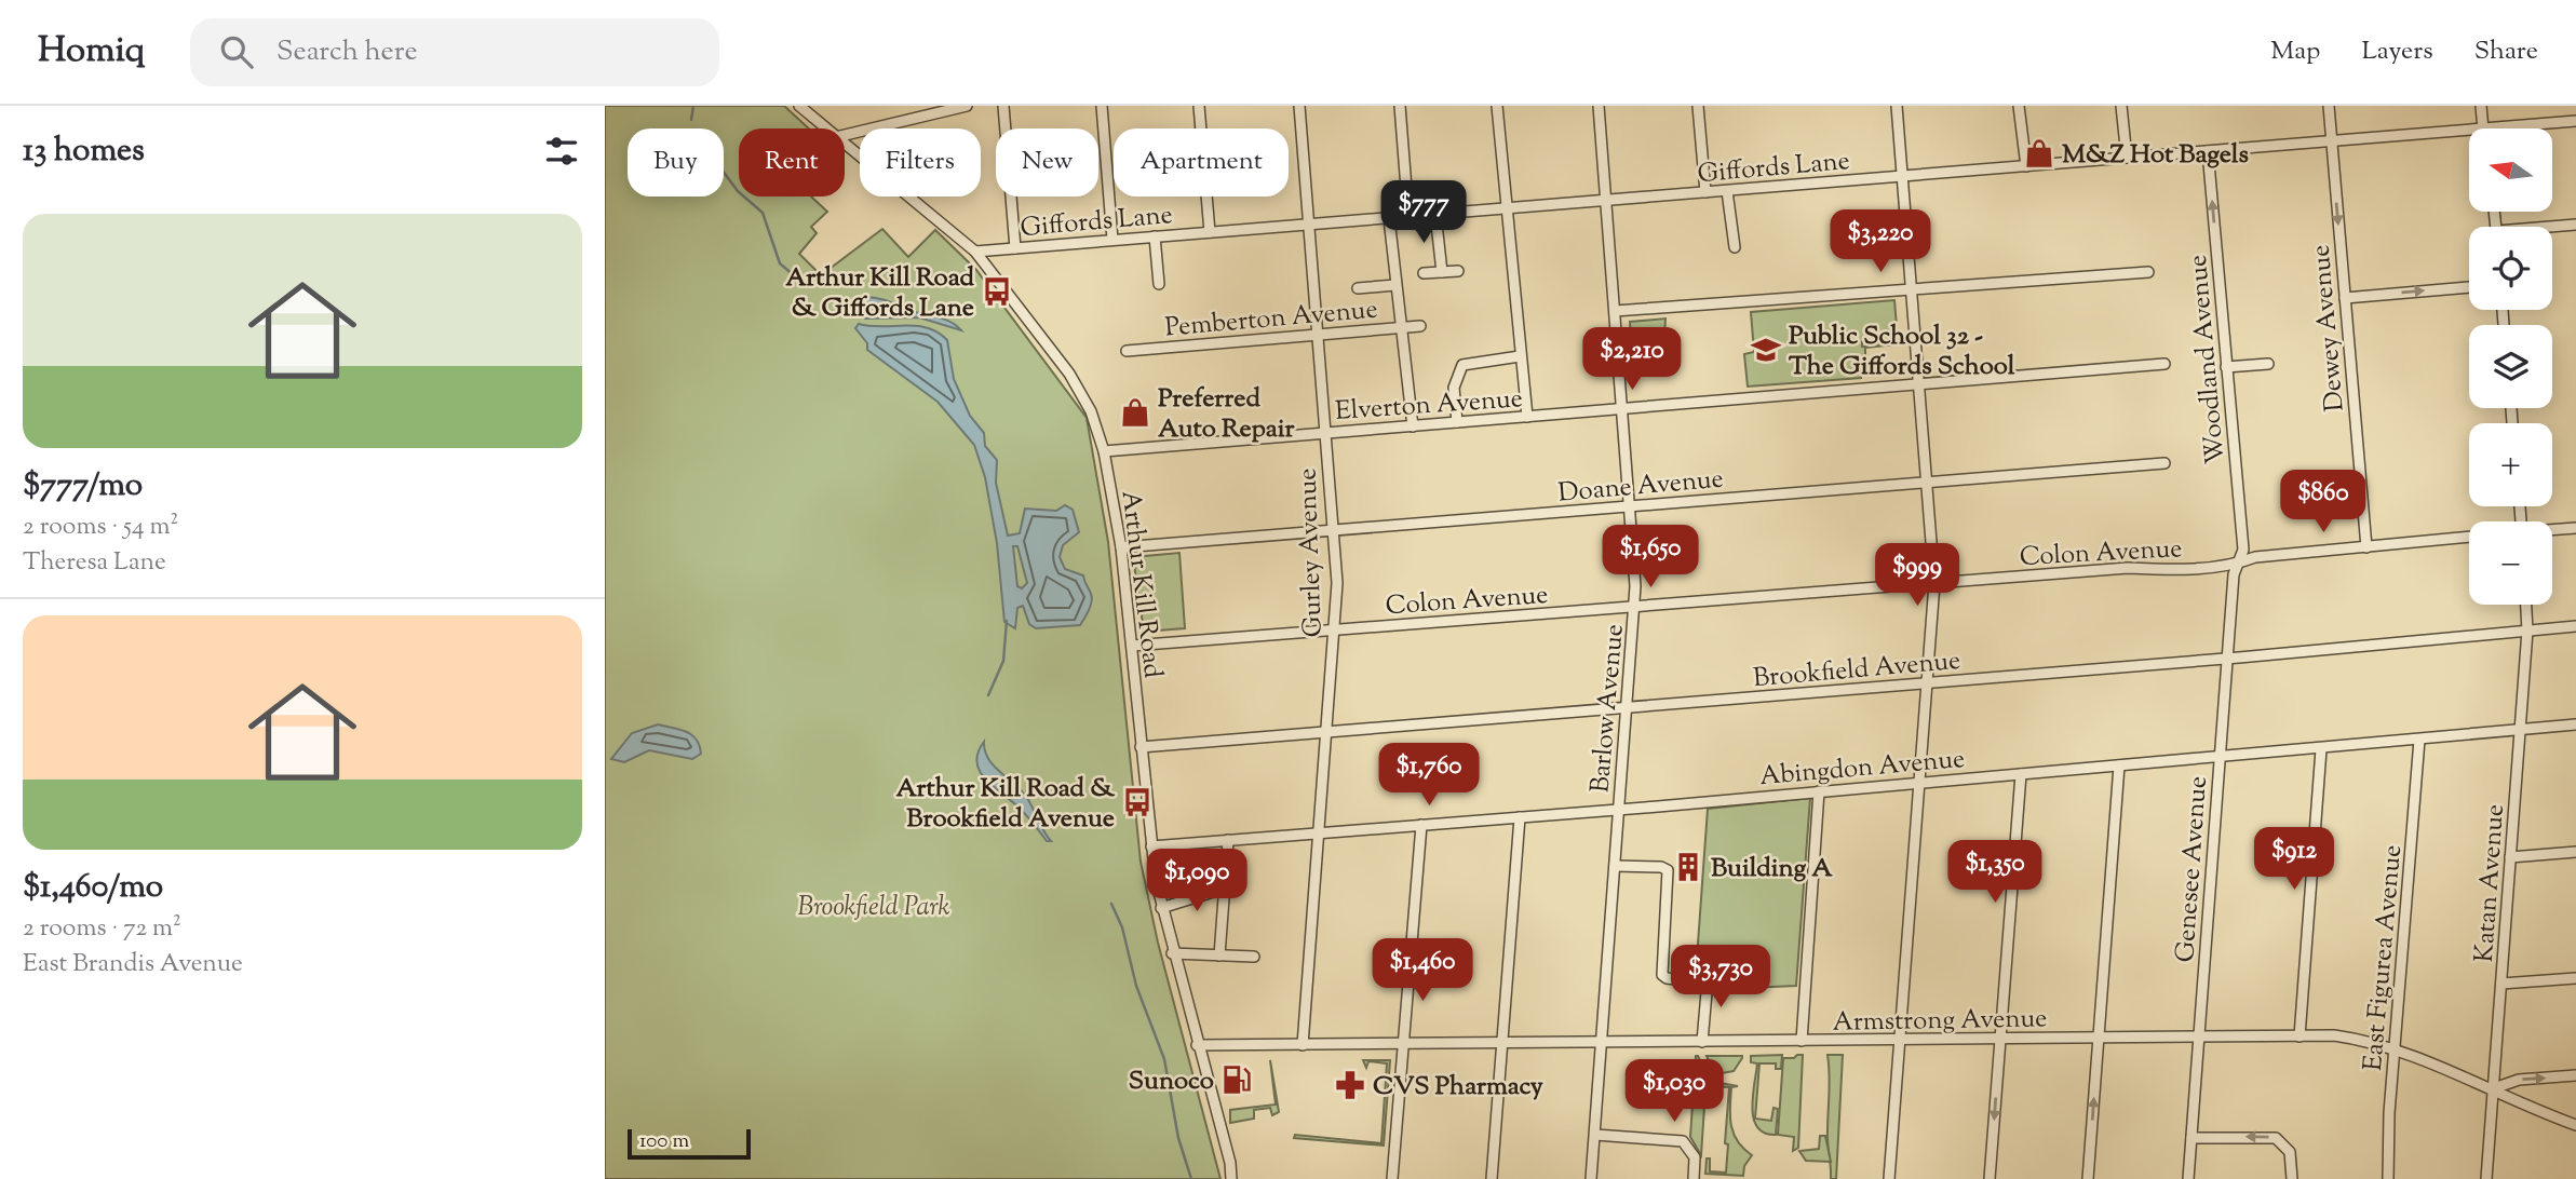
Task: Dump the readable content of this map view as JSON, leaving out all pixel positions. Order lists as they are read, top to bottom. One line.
{"streets":{"street":["Giffords Lane","Pemberton Avenue","Dewey Avenue","Woodland Avenue","Elverton Avenue","Doane Avenue","Colon Avenue","Gurley Avenue","Arthur Kill Road","Brookfield Avenue","Barlow Avenue","Abingdon Avenue","Genesee Avenue","Katan Avenue","East Figurea Avenue","Armstrong Avenue"]},"crossings":[["Giffords Lane","Dewey Avenue"],["Giffords Lane","Woodland Avenue"],["Giffords Lane","Gurley Avenue"],["Giffords Lane","Arthur Kill Road"],["Giffords Lane","Barlow Avenue"],["Pemberton Avenue","Gurley Avenue"],["Dewey Avenue","Colon Avenue"],["Woodland Avenue","Colon Avenue"],["Woodland Avenue","Genesee Avenue"],["Elverton Avenue","Gurley Avenue"],["Elverton Avenue","Arthur Kill Road"],["Elverton Avenue","Barlow Avenue"],["Doane Avenue","Gurley Avenue"],["Doane Avenue","Arthur Kill Road"],["Doane Avenue","Barlow Avenue"],["Colon Avenue","Gurley Avenue"],["Colon Avenue","Arthur Kill Road"],["Colon Avenue","Barlow Avenue"],["Colon Avenue","Genesee Avenue"],["Gurley Avenue","Brookfield Avenue"],["Gurley Avenue","Abingdon Avenue"],["Gurley Avenue","Armstrong Avenue"],["Arthur Kill Road","Brookfield Avenue"],["Arthur Kill Road","Abingdon Avenue"],["Arthur Kill Road","Armstrong Avenue"],["Brookfield Avenue","Barlow Avenue"],["Brookfield Avenue","Genesee Avenue"],["Brookfield Avenue","Katan Avenue"],["Barlow Avenue","Abingdon Avenue"],["Barlow Avenue","Armstrong Avenue"],["Abingdon Avenue","Genesee Avenue"],["Abingdon Avenue","Katan Avenue"],["Abingdon Avenue","East Figurea Avenue"],["Genesee Avenue","Armstrong Avenue"],["Katan Avenue","Armstrong Avenue"],["East Figurea Avenue","Armstrong Avenue"]],"one_way":["Dewey Avenue","Woodland Avenue"],"parks":["Brookfield Park"],"places":{"shop":["M&Z Hot Bagels","Preferred Auto Repair"],"bus stop":["Arthur Kill Road & Giffords Lane","Arthur Kill Road & Brookfield Avenue"],"school or university":["Public School 32 - The Giffords School"],"building":["Building A"],"fuel station":["Sunoco"],"pharmacy":["CVS Pharmacy"]},"scale_bar":"100 m","north":"left","page":{"header":"Homiq","search":"Search here","nav":["Map","Layers","Share"],"heading":"13 homes","map_buttons":["+","−"],"chip":["Buy","Rent","Filters","New","Apartment"],"price":["$777","$3,220","$2,210","$860","$1,650","$999","$1,760","$912","$1,350","$1,090","$1,460","$3,730","$1,030"],"list":[{"name":"$777/mo","note":"2 rooms · 54 m² · Theresa Lane"},{"name":"$1,460/mo","note":"2 rooms · 72 m² · East Brandis Avenue"}],"scale":"100 m"}}
